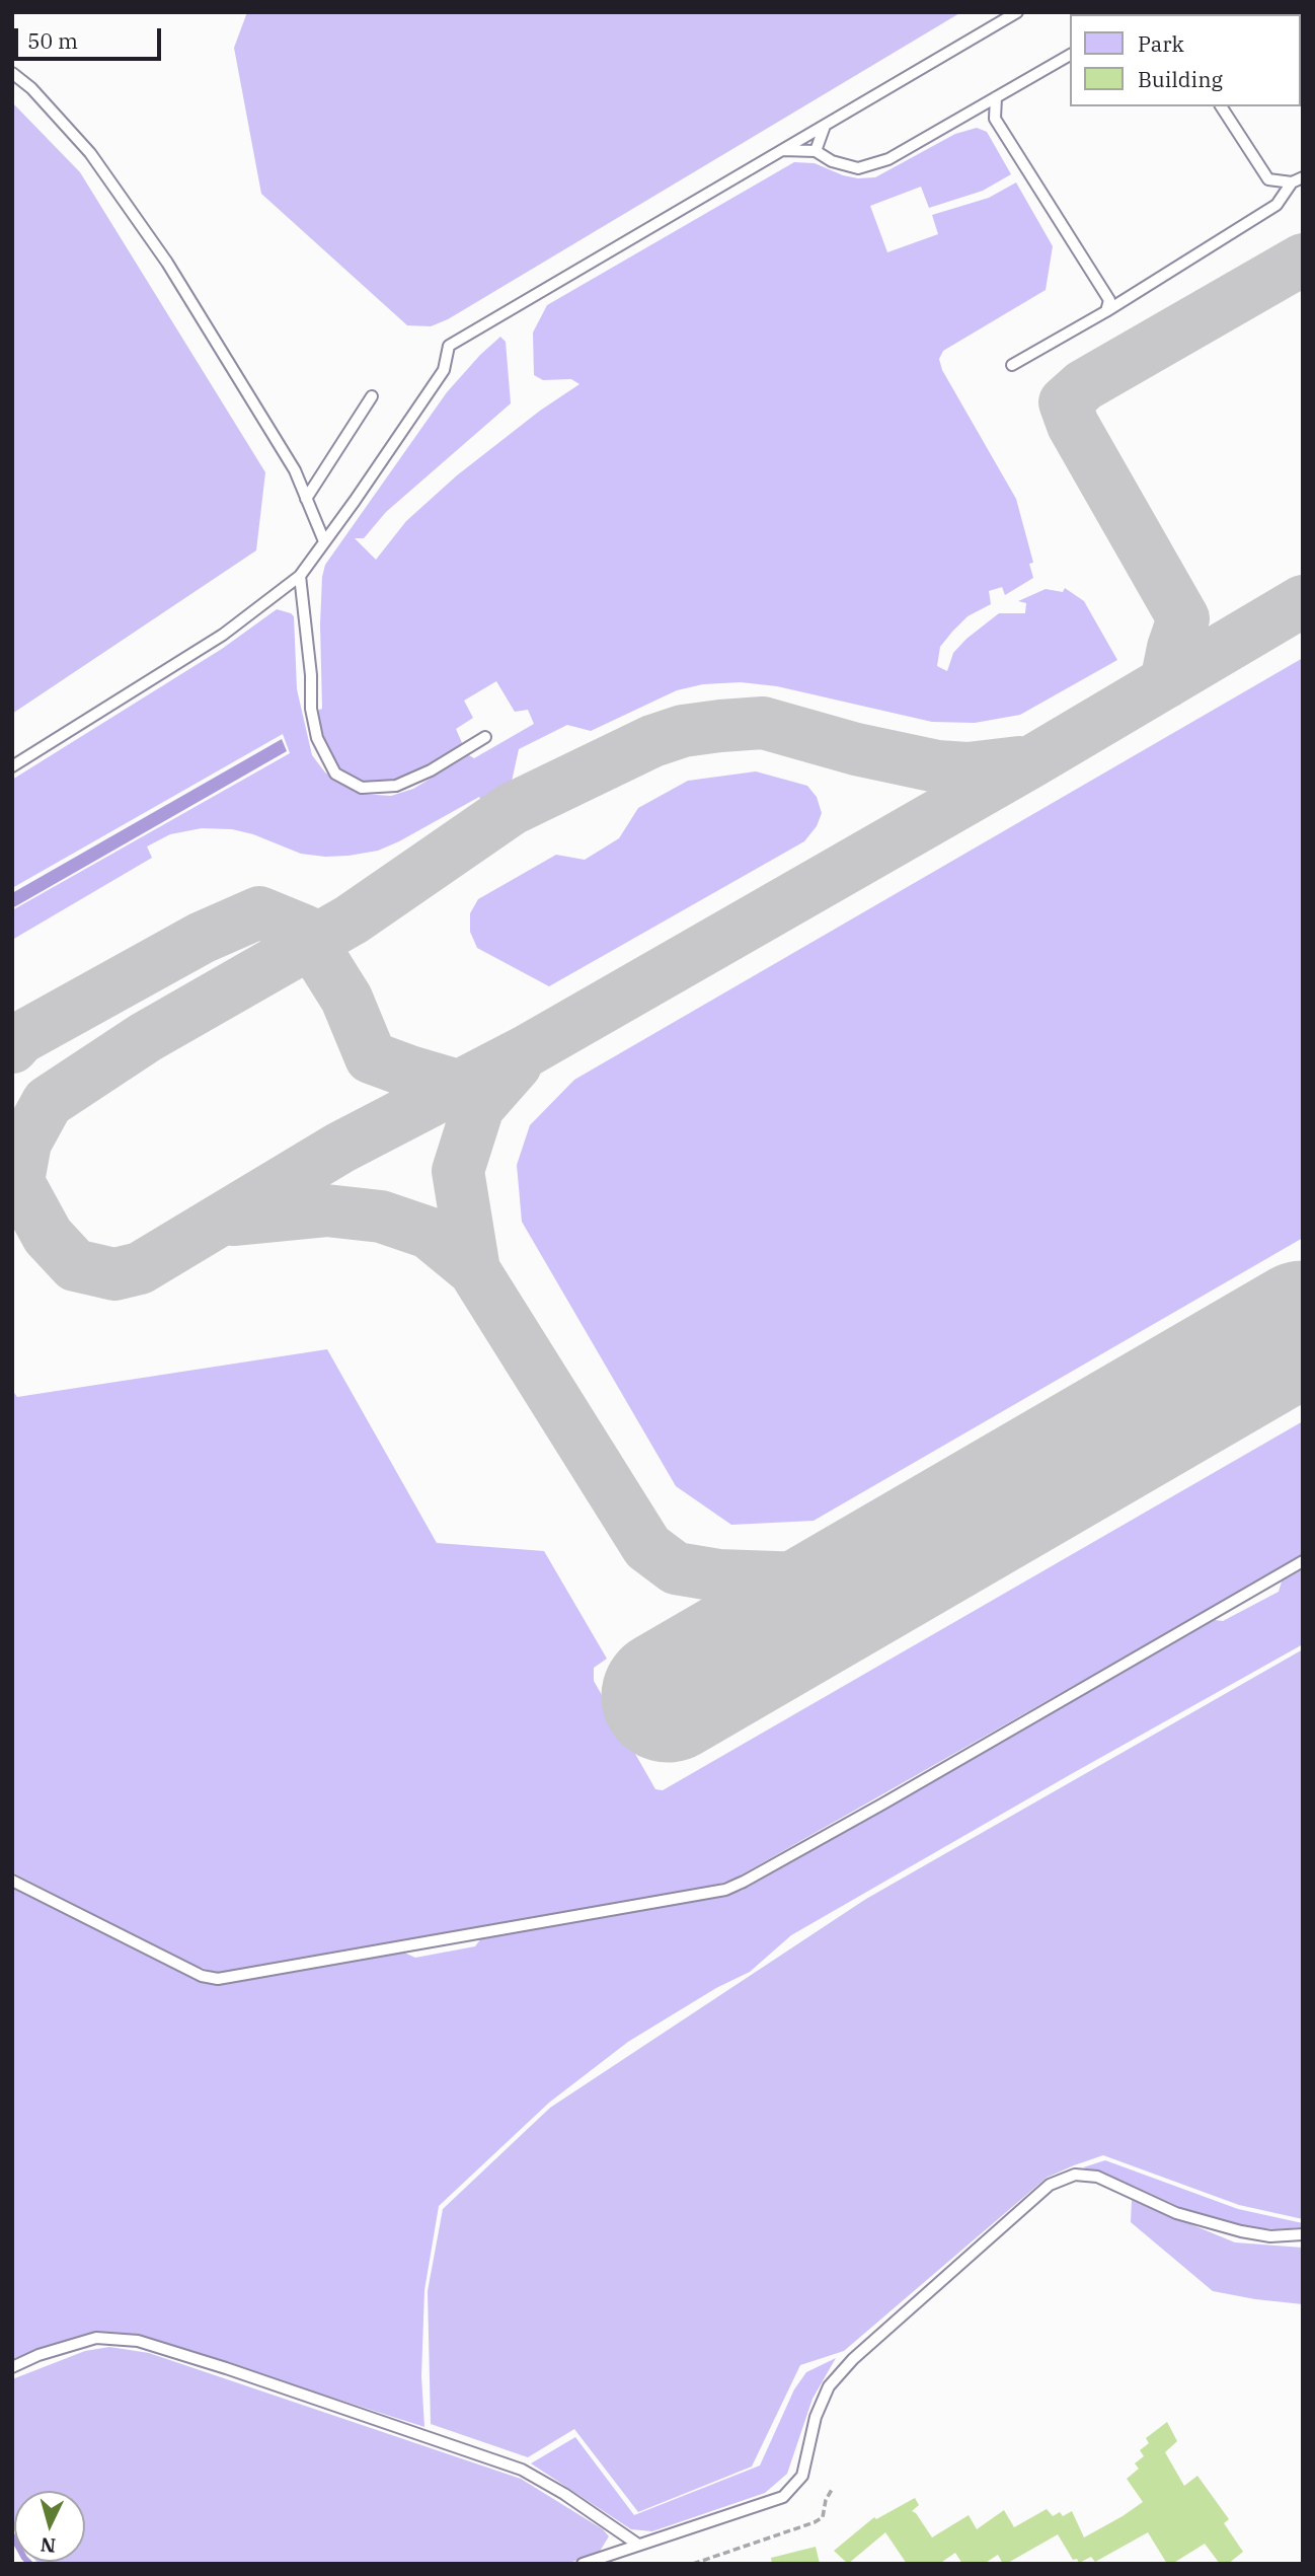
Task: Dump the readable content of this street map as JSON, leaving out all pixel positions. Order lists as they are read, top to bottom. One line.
{"legend":["Park","Building"],"scale_bar":"50 m","north":"bottom"}
